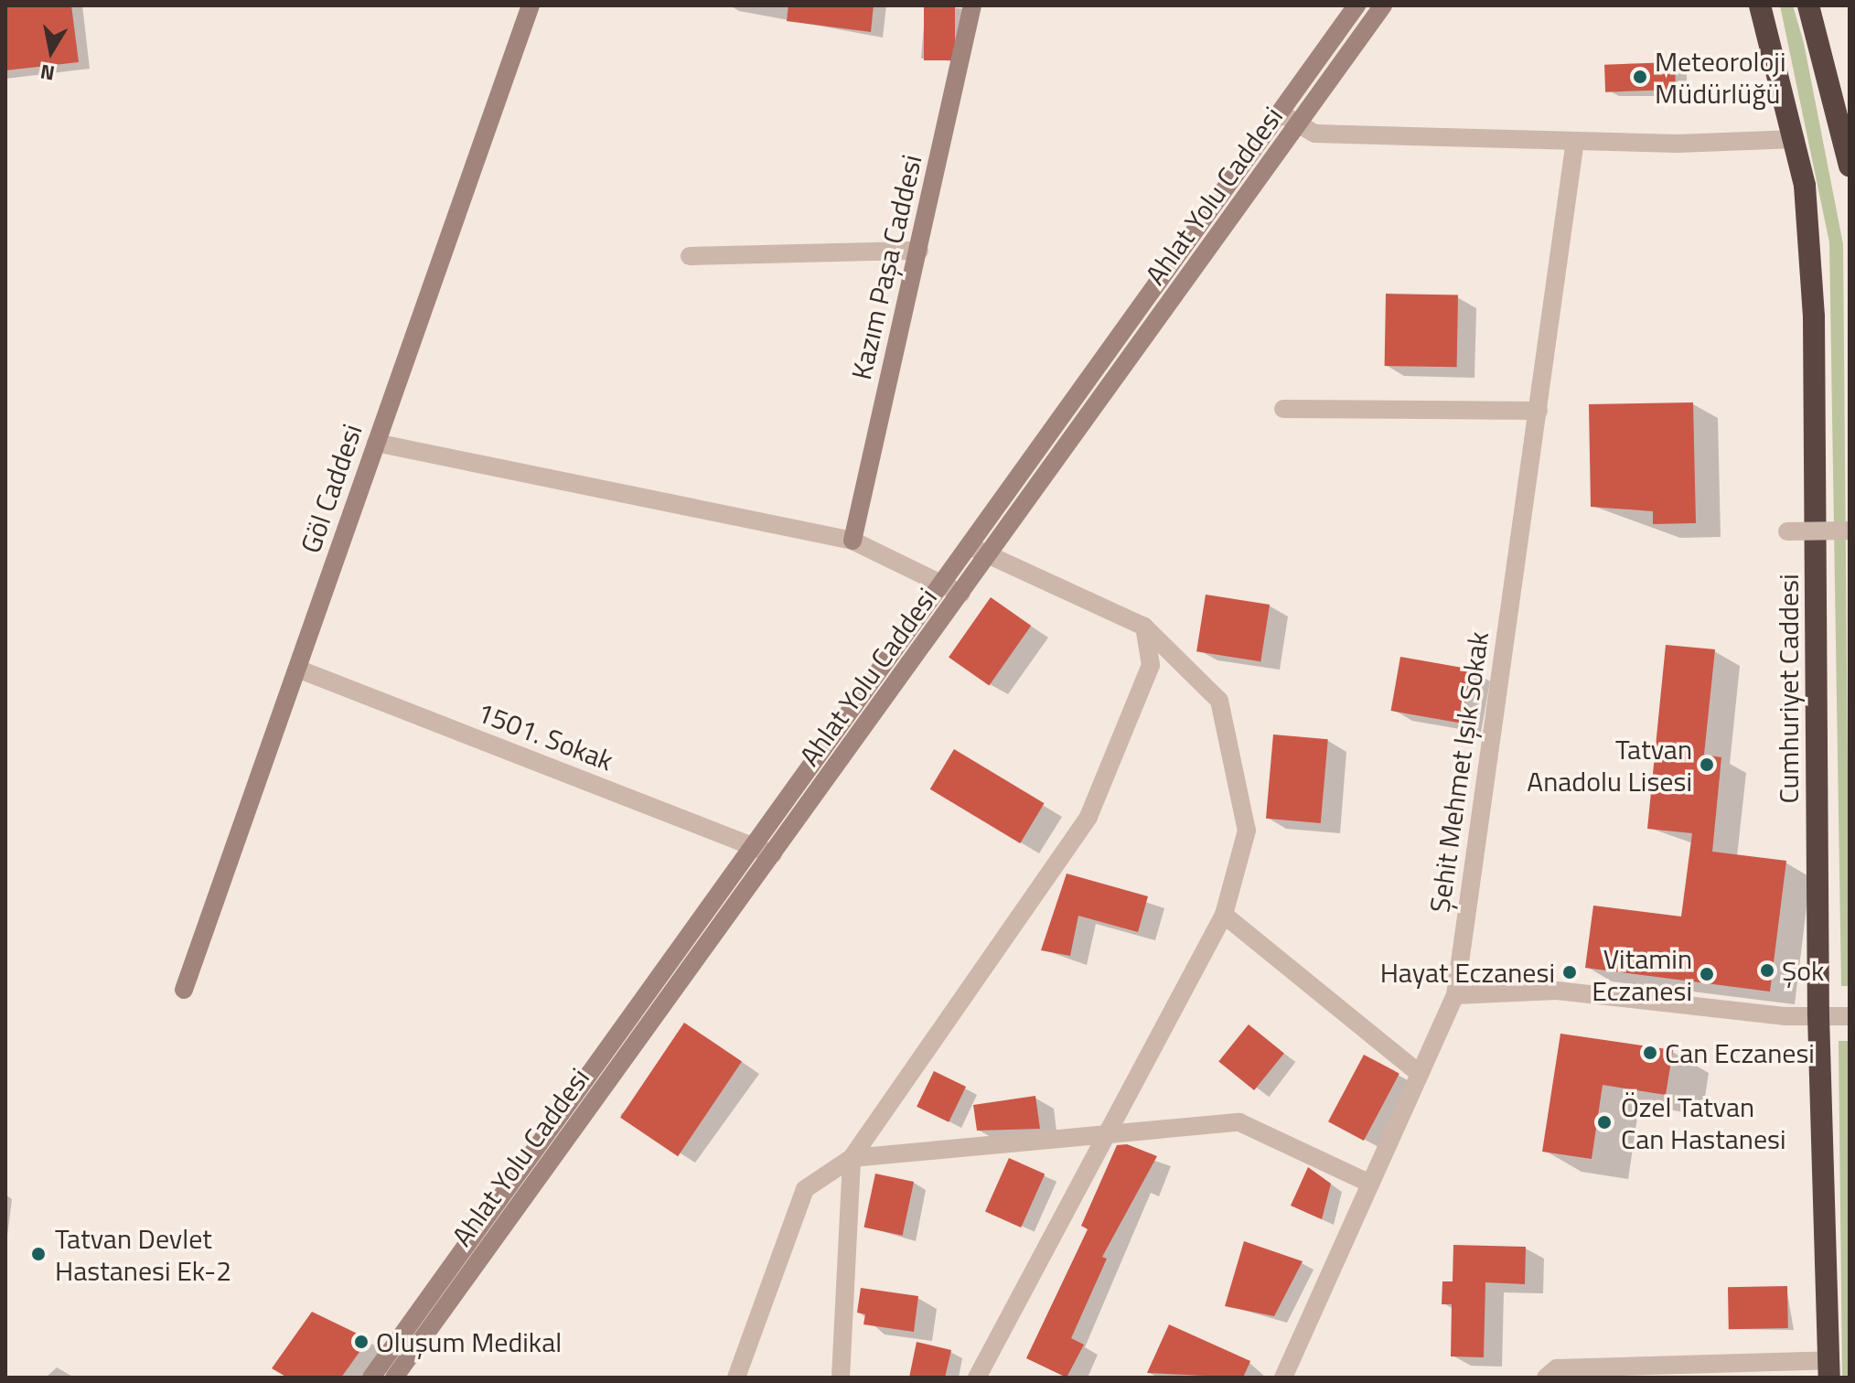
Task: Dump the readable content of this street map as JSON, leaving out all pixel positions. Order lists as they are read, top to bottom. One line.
{"streets":{"highway":["Cumhuriyet Caddesi"],"street":["Ahlat Yolu Caddesi","Kazım Paşa Caddesi","Göl Caddesi","1501. Sokak","Şehit Mehmet Işık Sokak"]},"crossings":[["Ahlat Yolu Caddesi","1501. Sokak"],["Göl Caddesi","1501. Sokak"]],"places":["Meteoroloji Müdürlüğü","Tatvan Anadolu Lisesi","Şok","Hayat Eczanesi","Vitamin Eczanesi","Can Eczanesi","Özel Tatvan Can Hastanesi","Tatvan Devlet Hastanesi Ek-2","Oluşum Medikal"],"north":"bottom"}
